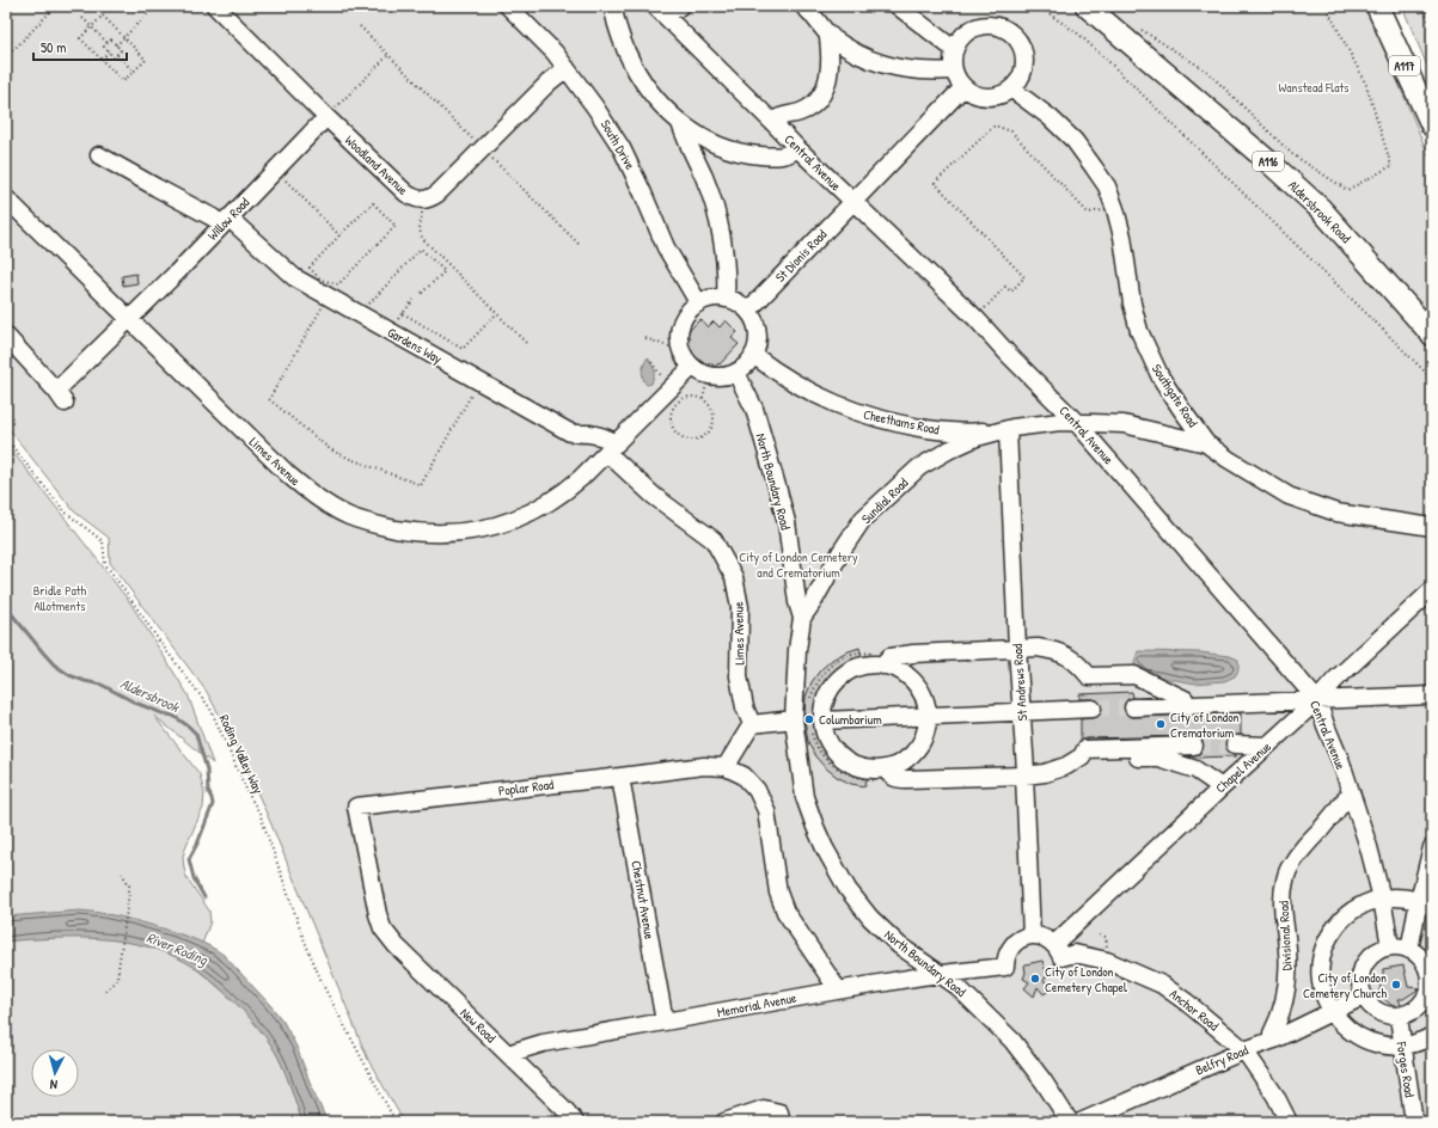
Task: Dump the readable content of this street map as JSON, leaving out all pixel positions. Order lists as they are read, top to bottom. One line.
{"streets":{"main road":["A117","A116","Aldersbrook Road"],"lane":["South Drive","Central Avenue","Woodland Avenue","Willow Road","St Dionis Road","Gardens Way","Southgate Road","Cheethams Road","Limes Avenue","North Boundary Road","Sundial Road","St Andrews Road","Chapel Avenue","Poplar Road","Chestnut Avenue","Divisional Road","Memorial Avenue","Anchor Road","New Road","Belfry Road","Forges Road"],"path":["Roding Valley Way"]},"crossings":[["South Drive","Woodland Avenue"],["South Drive","St Dionis Road"],["South Drive","Cheethams Road"],["South Drive","North Boundary Road"],["Central Avenue","St Dionis Road"],["Central Avenue","Chapel Avenue"],["Central Avenue","Divisional Road"],["Central Avenue","Belfry Road"],["Central Avenue","Forges Road"],["Woodland Avenue","Willow Road"],["Willow Road","Gardens Way"],["Willow Road","Limes Avenue"],["St Dionis Road","Southgate Road"],["St Dionis Road","Cheethams Road"],["St Dionis Road","North Boundary Road"],["Gardens Way","Limes Avenue"],["Cheethams Road","North Boundary Road"],["Cheethams Road","Sundial Road"],["Cheethams Road","St Andrews Road"],["North Boundary Road","Sundial Road"],["North Boundary Road","Memorial Avenue"],["Sundial Road","St Andrews Road"],["St Andrews Road","Memorial Avenue"],["Chapel Avenue","Anchor Road"],["Poplar Road","Chestnut Avenue"],["Poplar Road","New Road"],["Chestnut Avenue","Memorial Avenue"],["Divisional Road","Belfry Road"],["Memorial Avenue","New Road"],["Anchor Road","Belfry Road"],["Belfry Road","Forges Road"]],"water":["Aldersbrook","River Roding"],"parks":["Wanstead Flats","City of London Cemetery and Crematorium","Bridle Path Allotments"],"places":["Columbarium","City of London Crematorium","City of London Cemetery Chapel","City of London Cemetery Church"],"scale_bar":"50 m","north":"bottom"}
